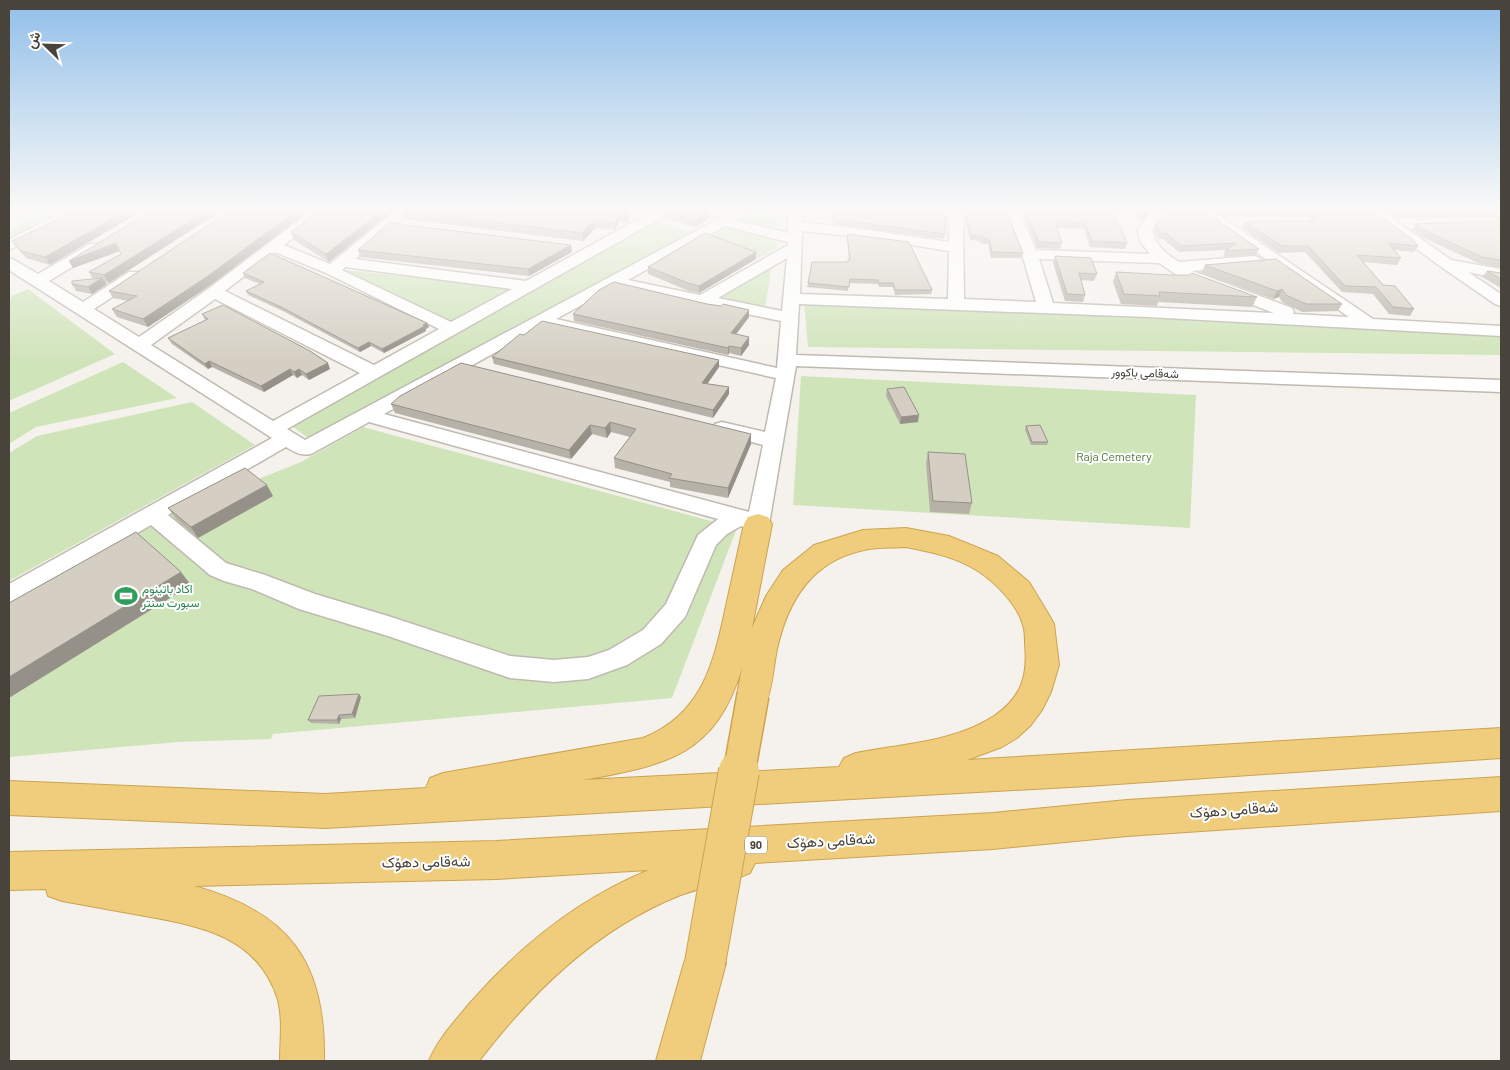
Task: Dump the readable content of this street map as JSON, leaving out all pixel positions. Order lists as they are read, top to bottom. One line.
{"streets":{"highway":["شەقامی دهۆک","90"],"street":["شەقامی باکوور"]},"parks":["Raja Cemetery"],"places":{"sports":["اكاد باتينوم سبورت سنتر"]},"north":"top left"}
